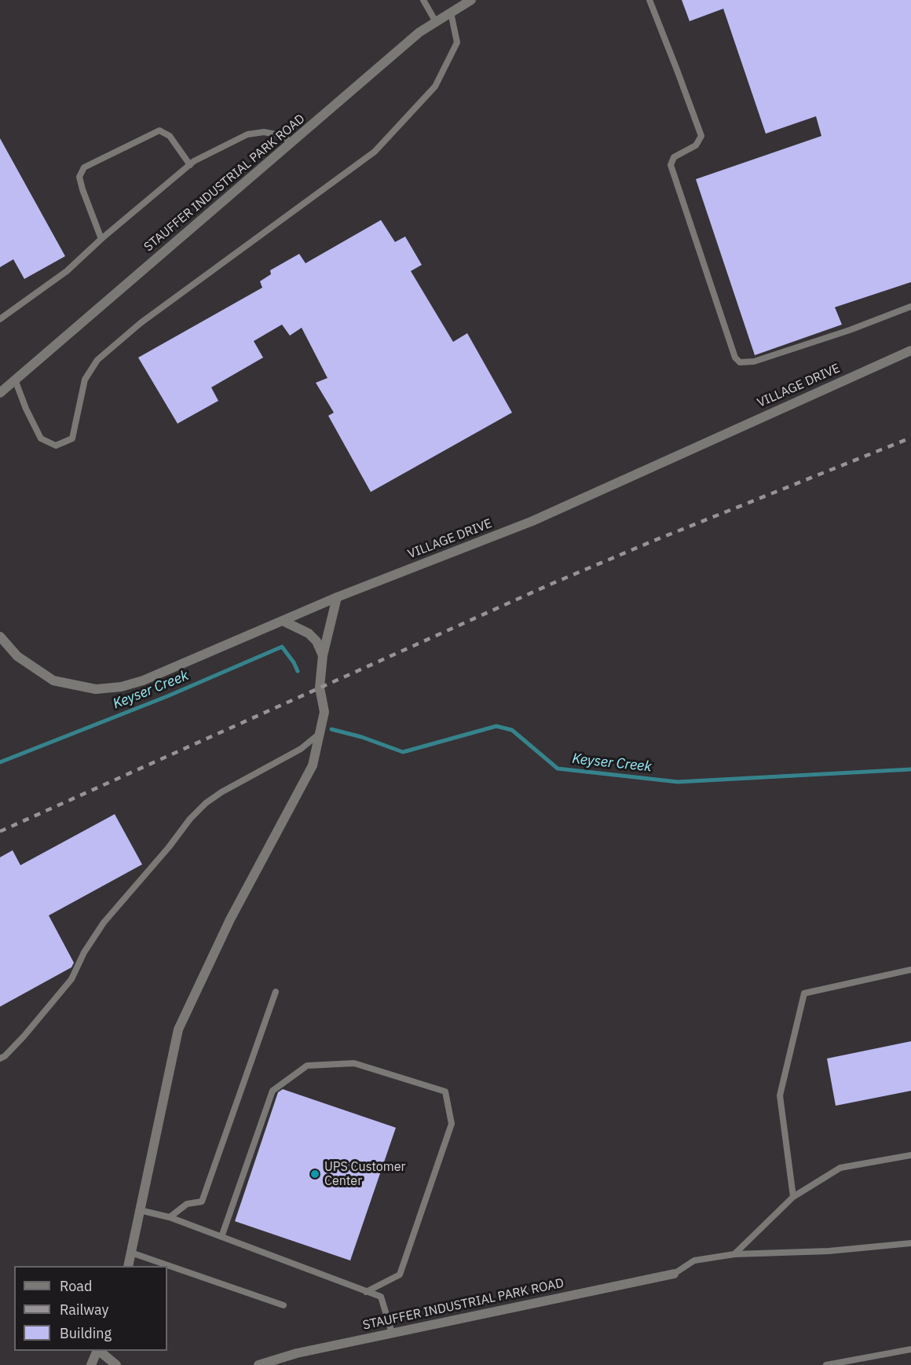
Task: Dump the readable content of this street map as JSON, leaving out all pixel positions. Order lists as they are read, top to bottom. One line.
{"streets":{"street":["STAUFFER INDUSTRIAL PARK ROAD","VILLAGE DRIVE"]},"water":["Keyser Creek"],"places":["UPS Customer Center"],"legend":["Road","Railway","Building"]}
